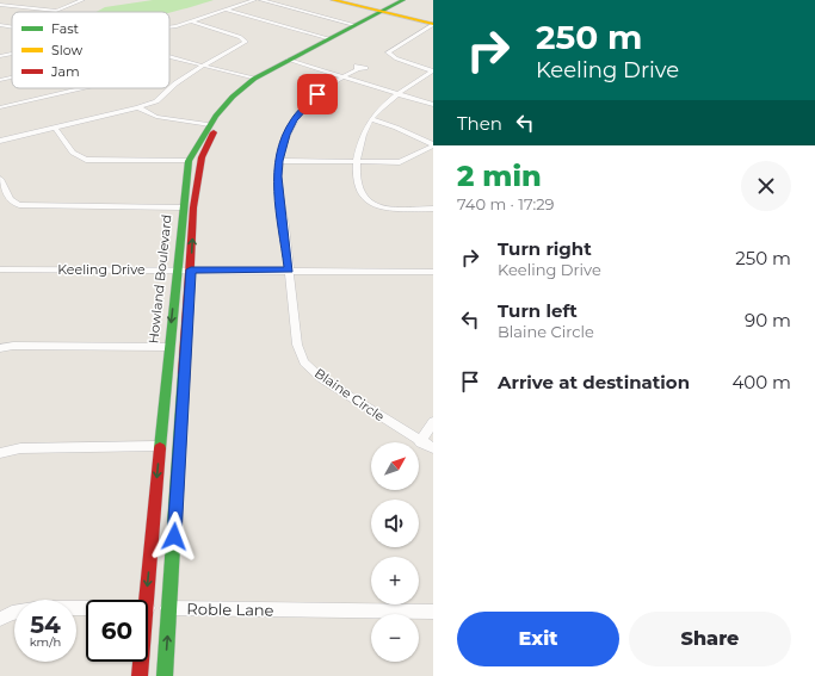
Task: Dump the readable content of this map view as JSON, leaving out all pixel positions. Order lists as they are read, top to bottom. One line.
{"streets":{"main road":["Howland Boulevard"],"street":["Keeling Drive","Blaine Circle","Roble Lane"]},"crossings":[["Keeling Drive","Howland Boulevard"],["Keeling Drive","Blaine Circle"],["Howland Boulevard","Roble Lane"]],"legend":["Fast","Slow","Jam"],"north":"top right","page":{"turn":["250 m","Keeling Drive"],"then":"Then","heading":["2 min","740 m · 17:29"],"list":[{"name":"Turn right","note":"Keeling Drive","value":"250 m"},{"name":"Turn left","note":"Blaine Circle","value":"90 m"},{"name":"Arrive at destination","value":"400 m"}],"map_buttons":["+","−"],"speed":"54 km/h","limit":"60","buttons":["Exit","Share"]}}
